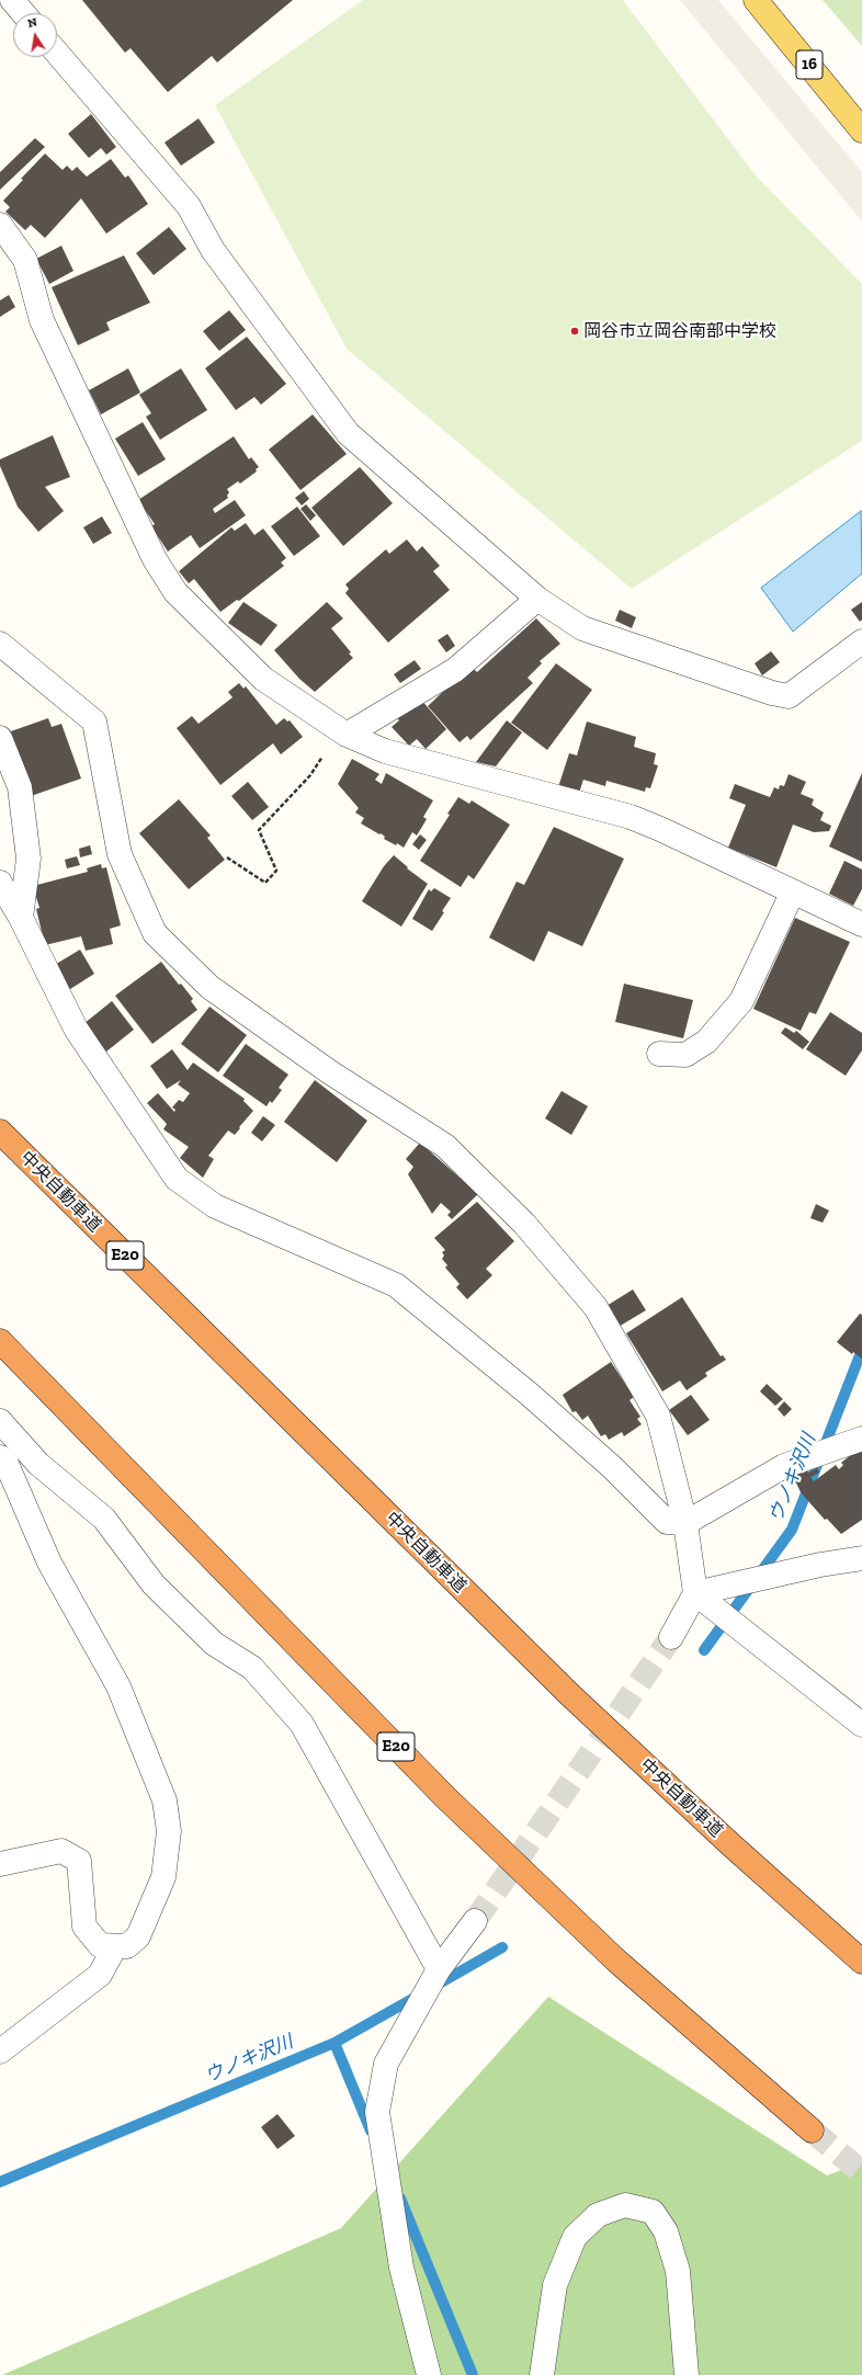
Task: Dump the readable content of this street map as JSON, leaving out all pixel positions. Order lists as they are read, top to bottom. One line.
{"streets":{"highway":["中央自動車道","E20"],"main road":["16"]},"water":["ウノキ沢川"],"places":["岡谷市立岡谷南部中学校"],"north":"top"}
